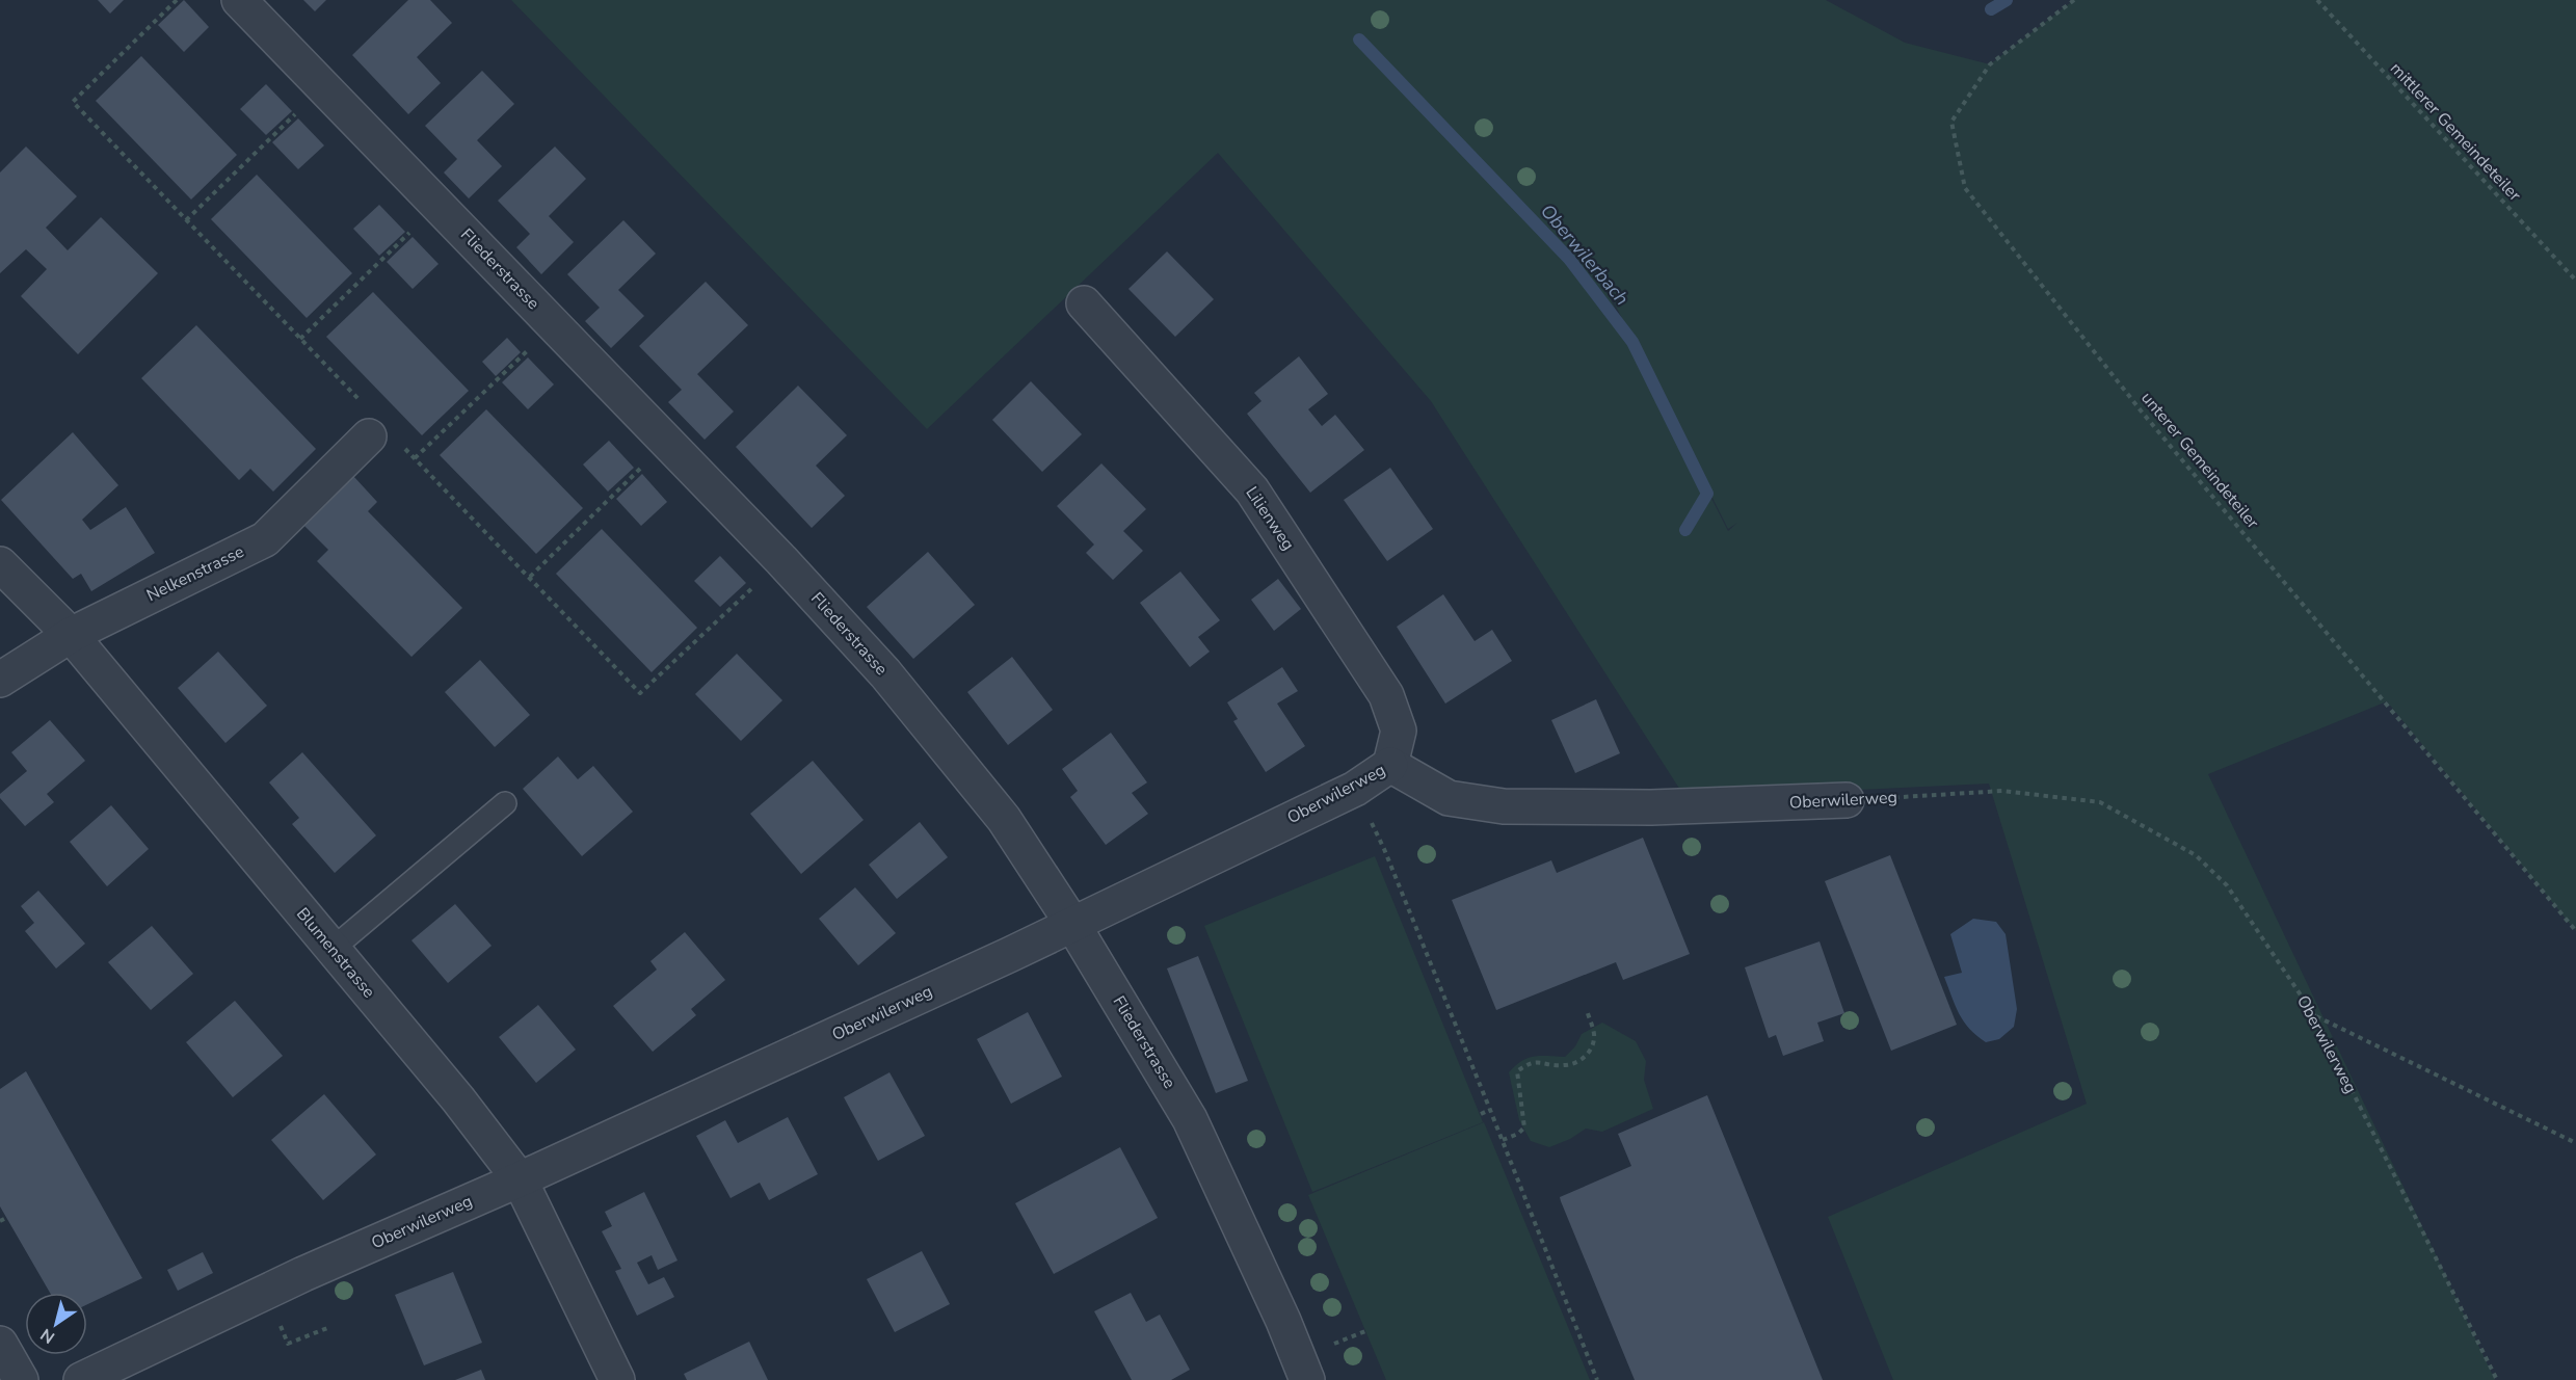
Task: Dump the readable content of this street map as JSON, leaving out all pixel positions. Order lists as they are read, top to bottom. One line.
{"streets":{"street":["Fliederstrasse","Lilienweg","Nelkenstrasse","Oberwilerweg","Blumenstrasse"],"path":["mittlerer Gemeindeteiler","unterer Gemeindeteiler"]},"crossings":[["Fliederstrasse","Oberwilerweg"],["Lilienweg","Oberwilerweg"],["Nelkenstrasse","Blumenstrasse"],["Oberwilerweg","Blumenstrasse"]],"water":["Oberwilerbach"],"north":"bottom left"}
